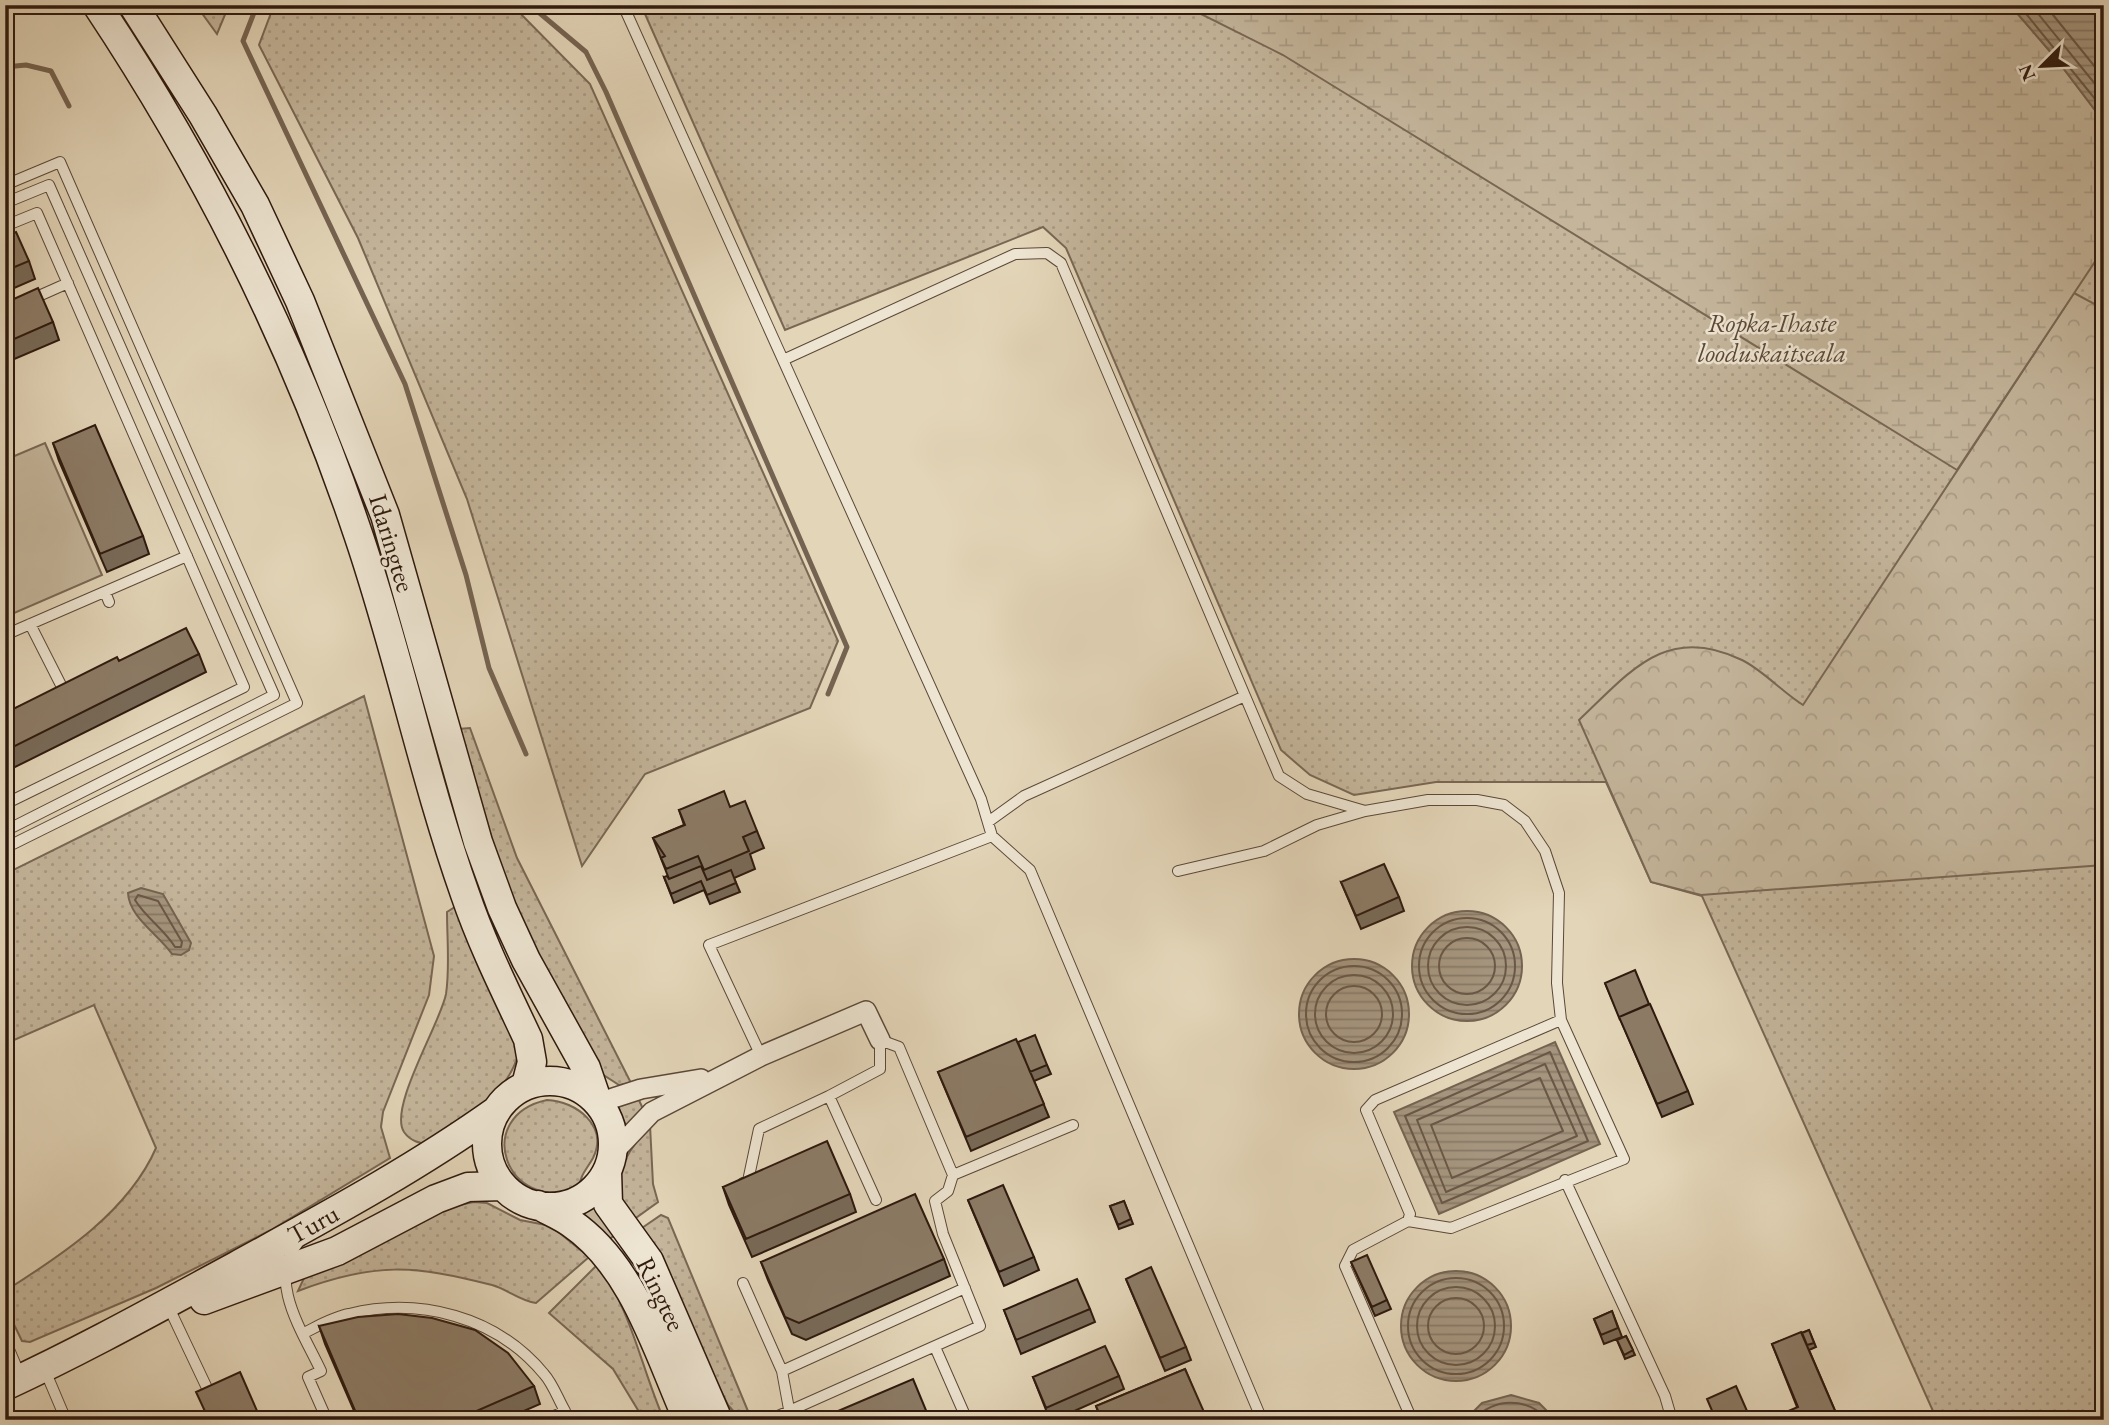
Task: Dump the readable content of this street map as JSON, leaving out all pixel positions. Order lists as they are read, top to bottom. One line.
{"streets":{"main road":["Idaringtee","Turu","Ringtee"]},"crossings":[["Idaringtee","Turu"],["Idaringtee","Ringtee"],["Turu","Ringtee"]],"parks":["Ropka-Ihaste looduskaitseala"],"north":"bottom left"}
